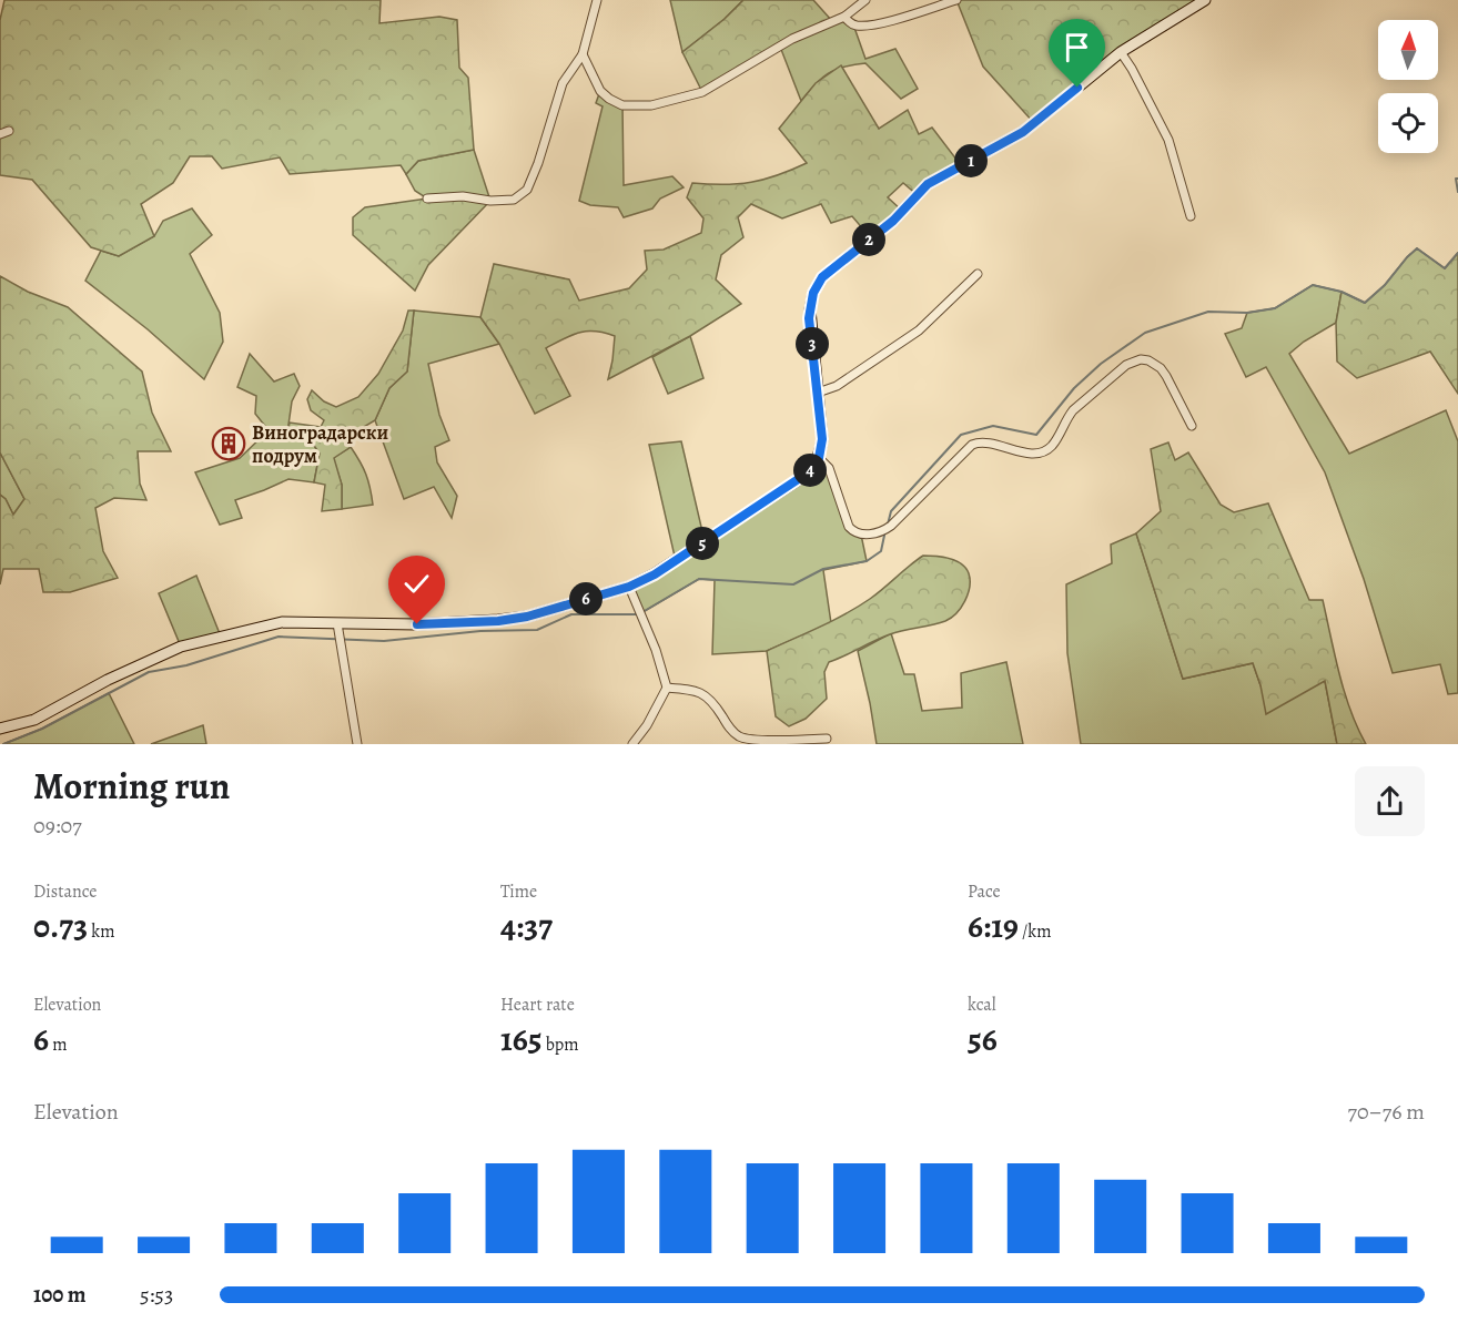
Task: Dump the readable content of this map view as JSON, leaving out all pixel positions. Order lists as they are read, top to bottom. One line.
{"places":{"building":["Виноградарски подрум"]},"north":"top","page":{"pins":["1","2","3","4","5","6"],"heading":["Morning run","09:07"],"stats":[["Distance","0.73 km"],["Time","4:37"],["Pace","6:19 /km"],["Elevation","6 m"],["Heart rate","165 bpm"],["kcal","56"]],"chart":["Elevation","70–76 m"],"list":[{"name":"100 m","note":"5:53"}]}}
